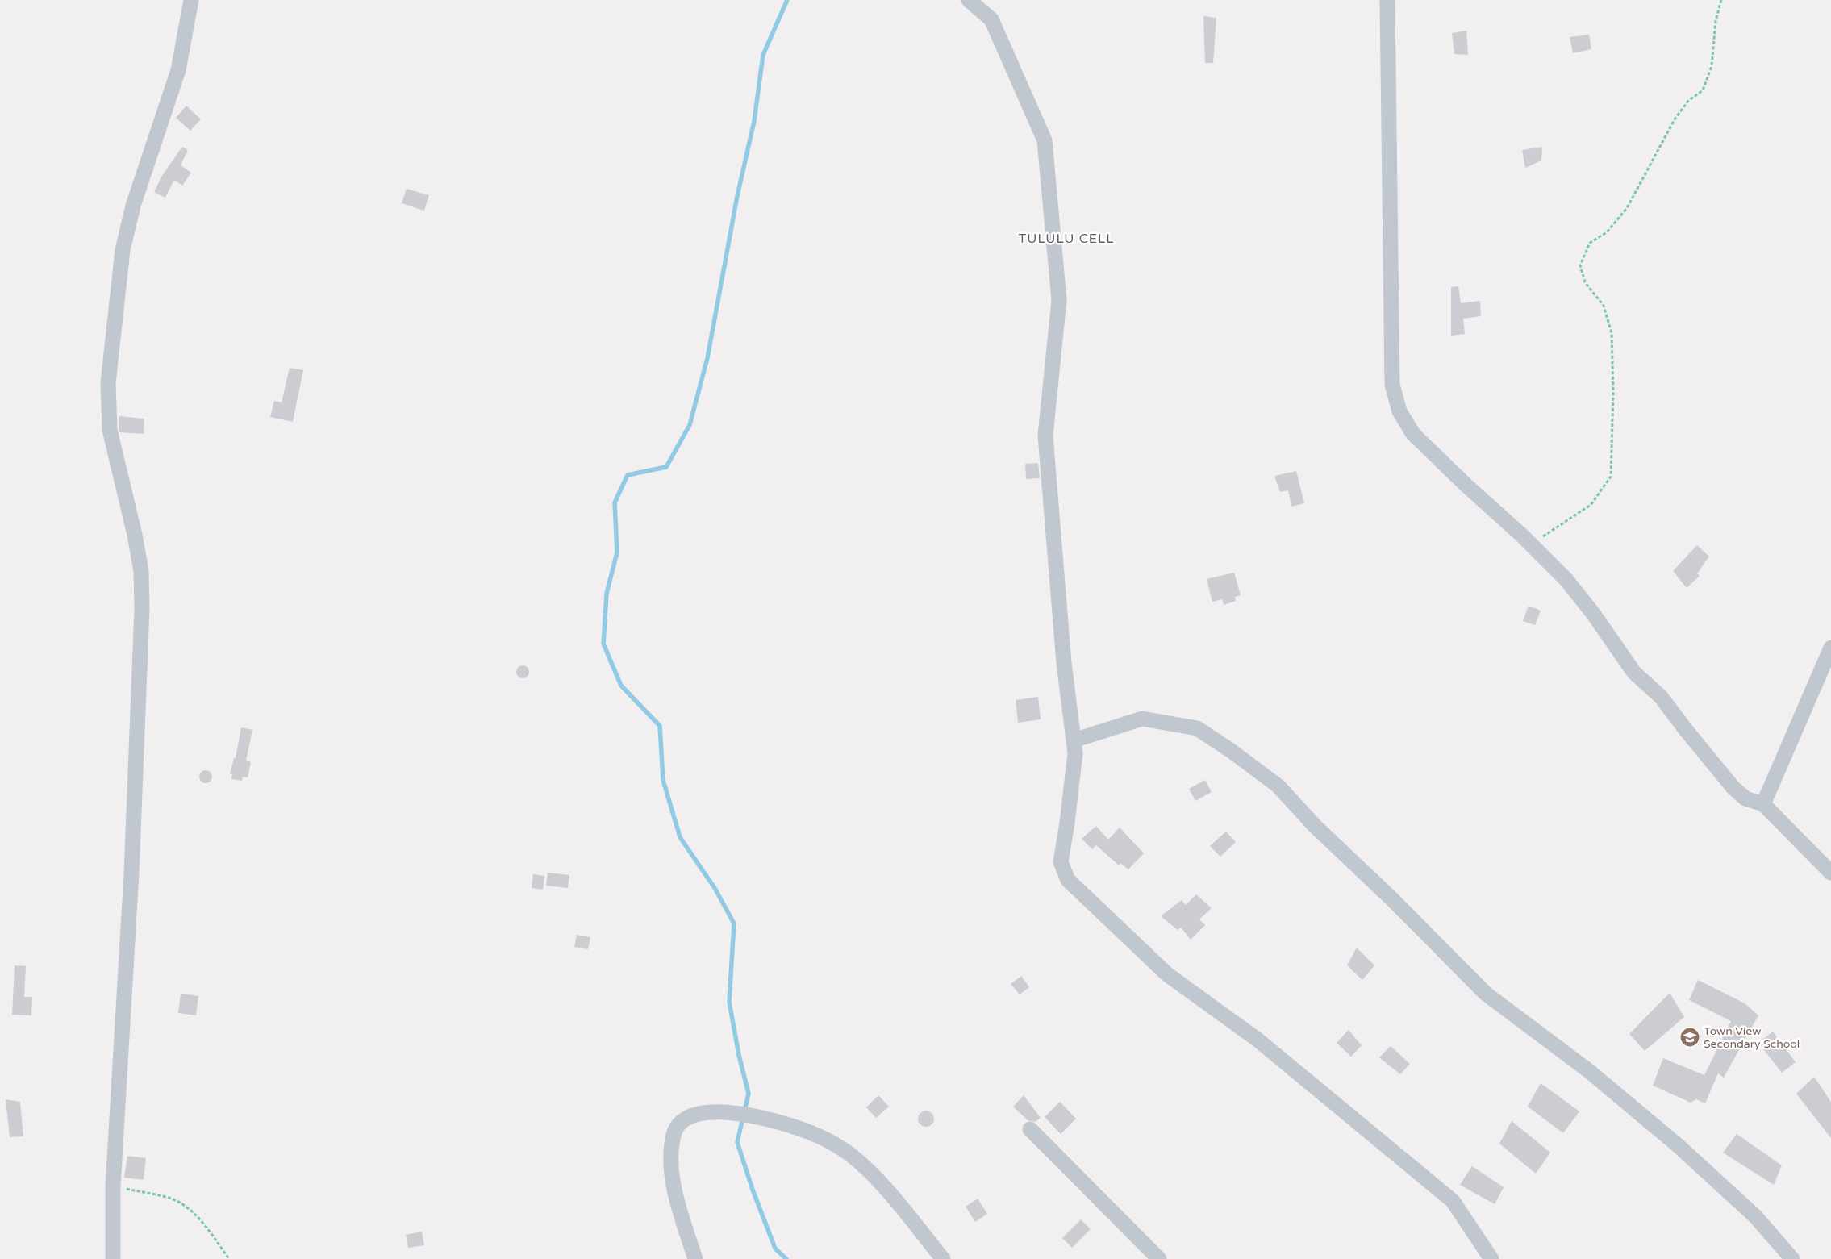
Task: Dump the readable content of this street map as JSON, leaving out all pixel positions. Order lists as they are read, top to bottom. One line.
{"districts":["TULULU CELL"],"places":{"school or university":["Town View Secondary School"]}}
